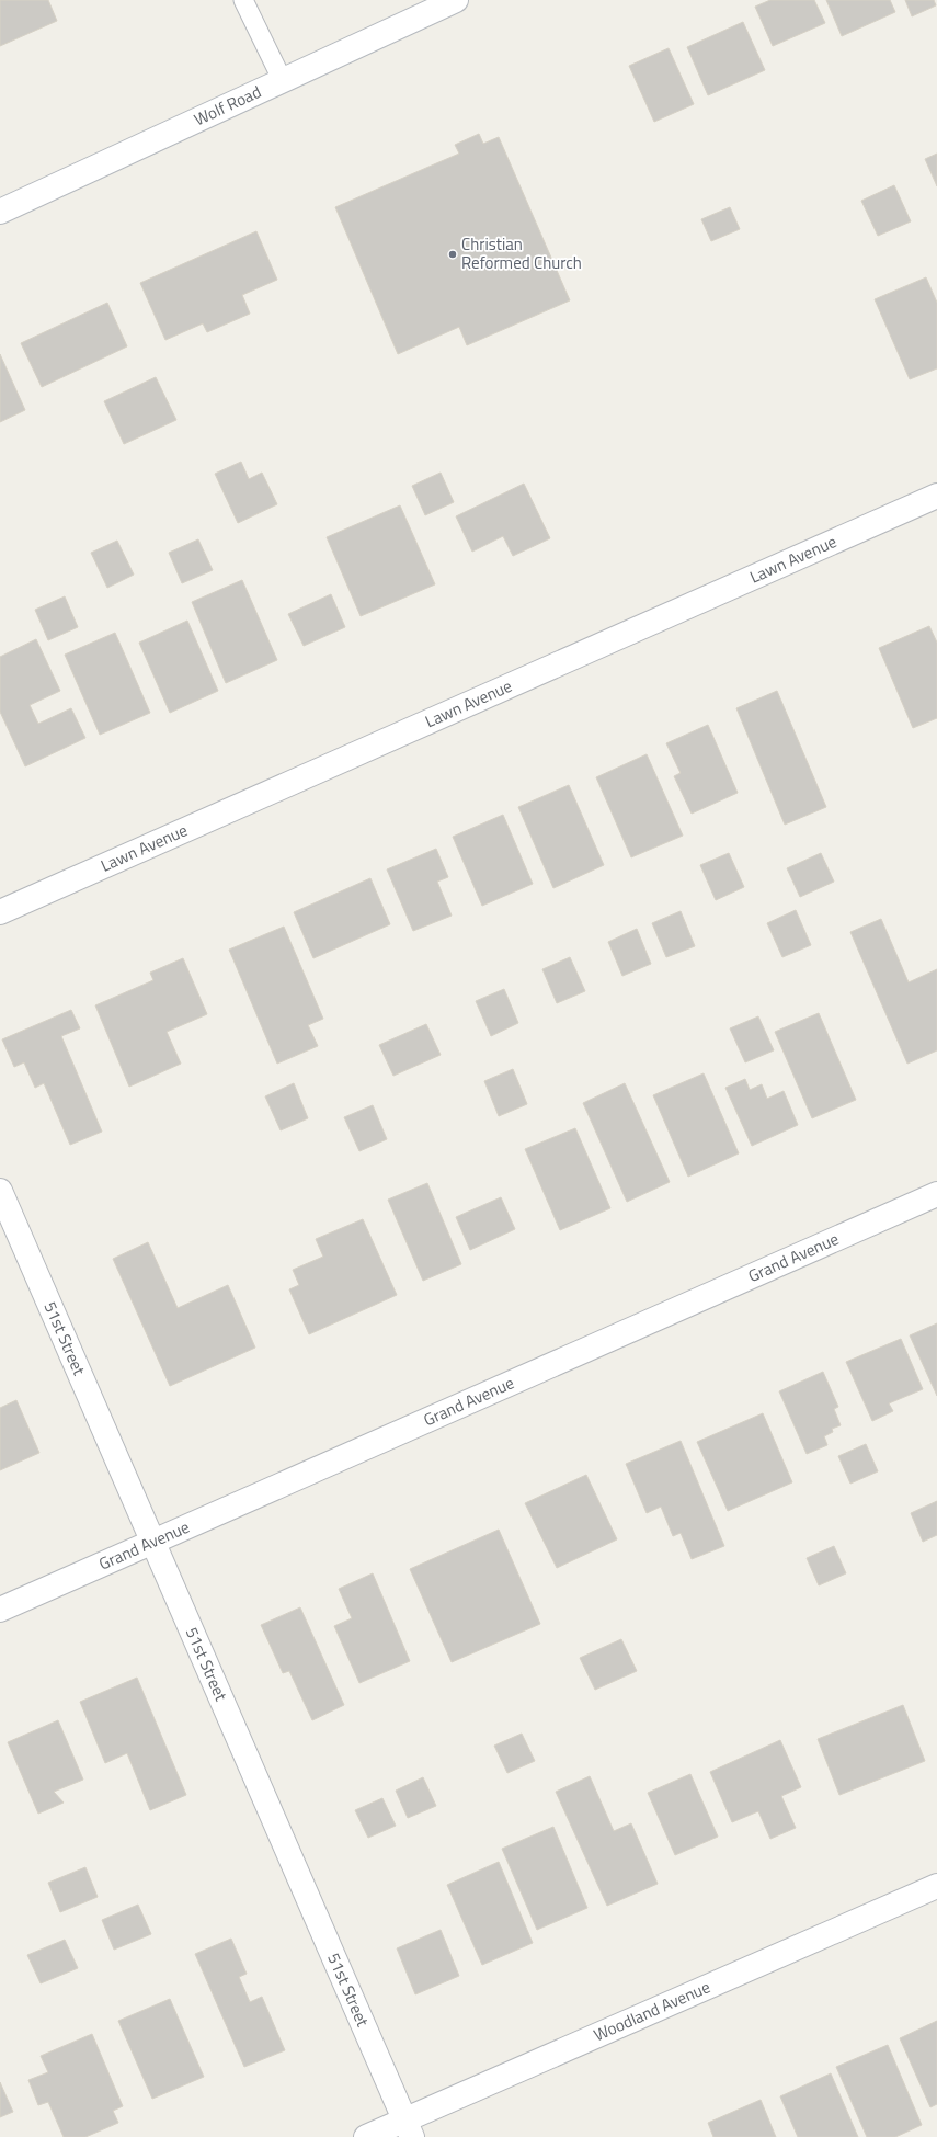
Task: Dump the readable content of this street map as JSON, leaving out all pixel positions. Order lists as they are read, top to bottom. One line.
{"streets":{"street":["Wolf Road","Lawn Avenue","Grand Avenue","51st Street","Woodland Avenue"]},"crossings":[["Grand Avenue","51st Street"],["51st Street","Woodland Avenue"]],"places":["Christian Reformed Church"]}
